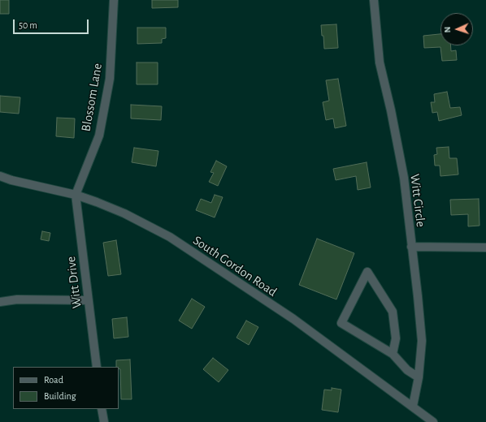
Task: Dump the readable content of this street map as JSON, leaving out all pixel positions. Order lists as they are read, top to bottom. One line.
{"streets":{"street":["Blossom Lane","Witt Circle","South Gordon Road","Witt Drive"]},"crossings":[["Blossom Lane","South Gordon Road"],["Blossom Lane","Witt Drive"],["Witt Circle","South Gordon Road"],["South Gordon Road","Witt Drive"]],"legend":["Road","Building"],"scale_bar":"50 m","north":"left"}
